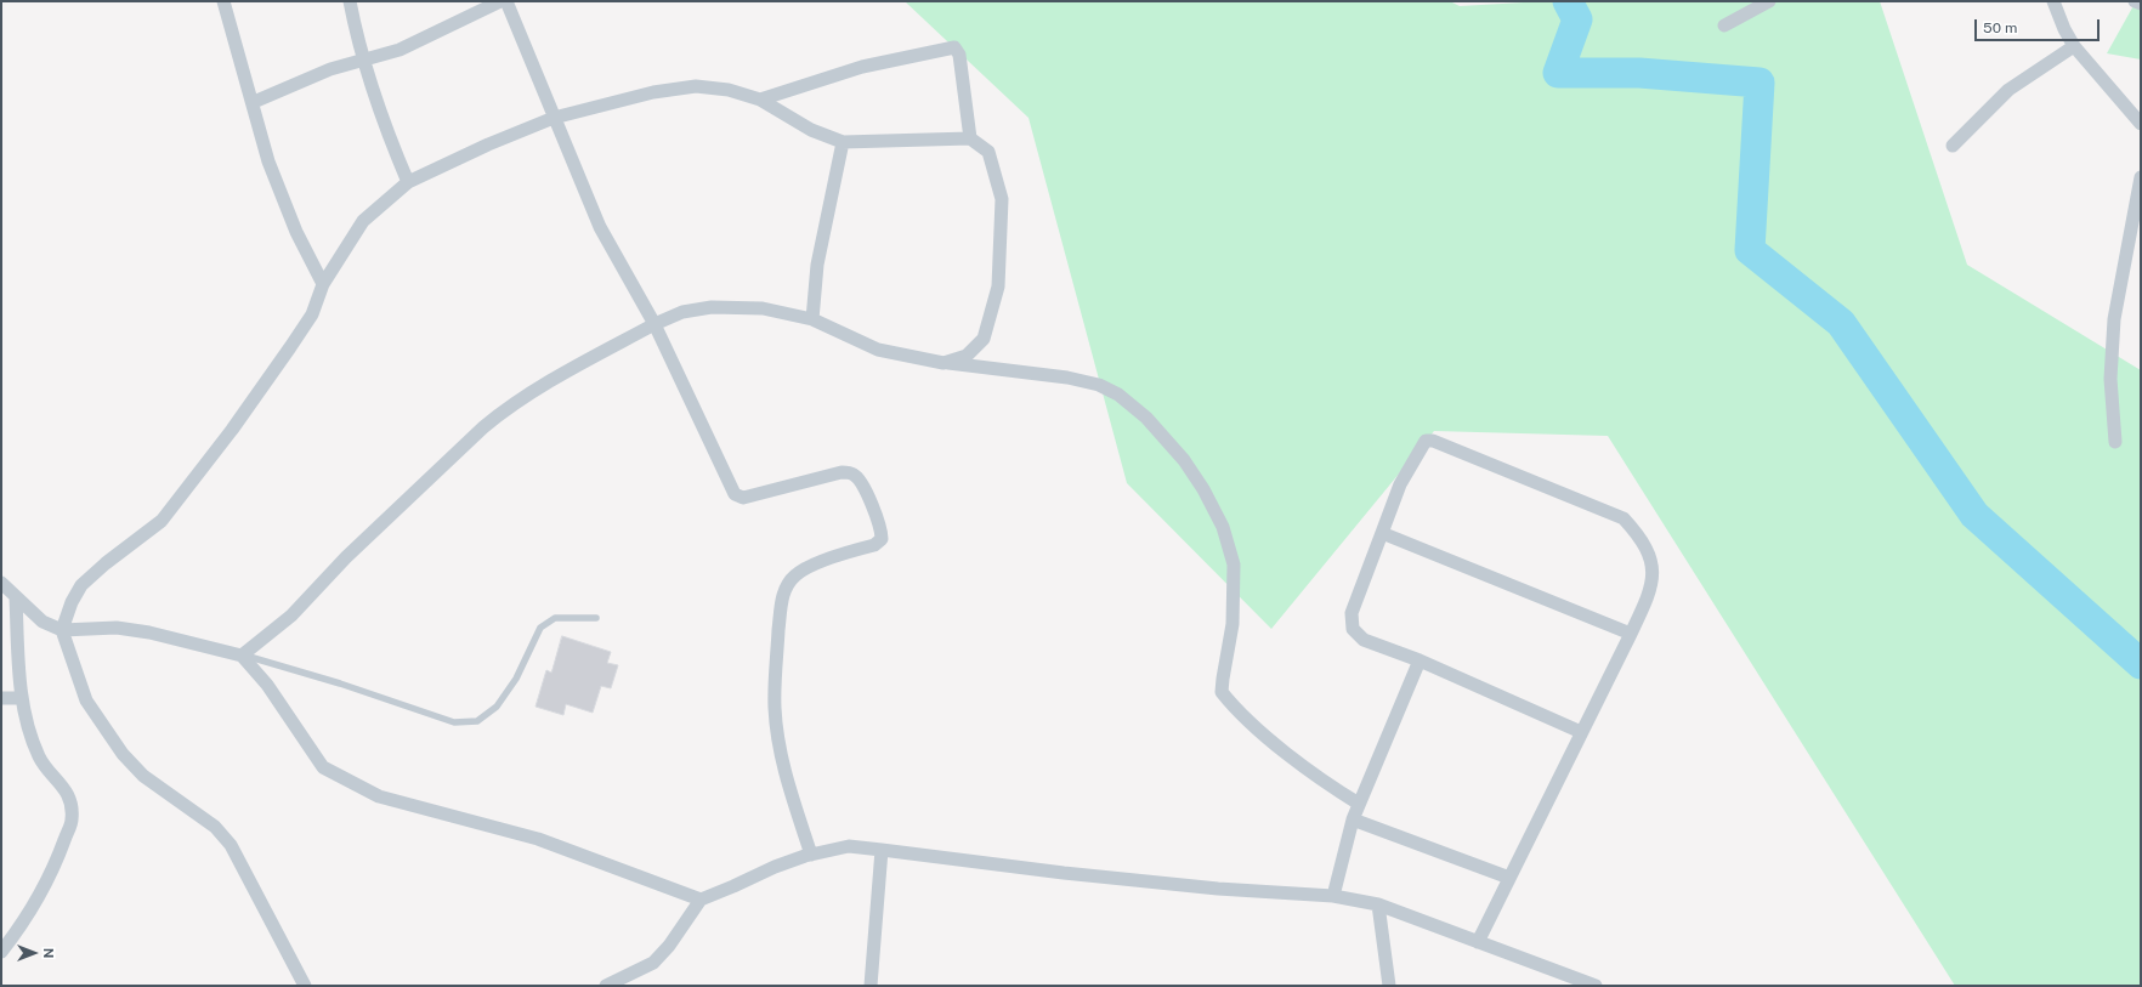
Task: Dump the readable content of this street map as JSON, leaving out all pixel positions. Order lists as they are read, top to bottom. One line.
{"scale_bar":"50 m","north":"right"}
